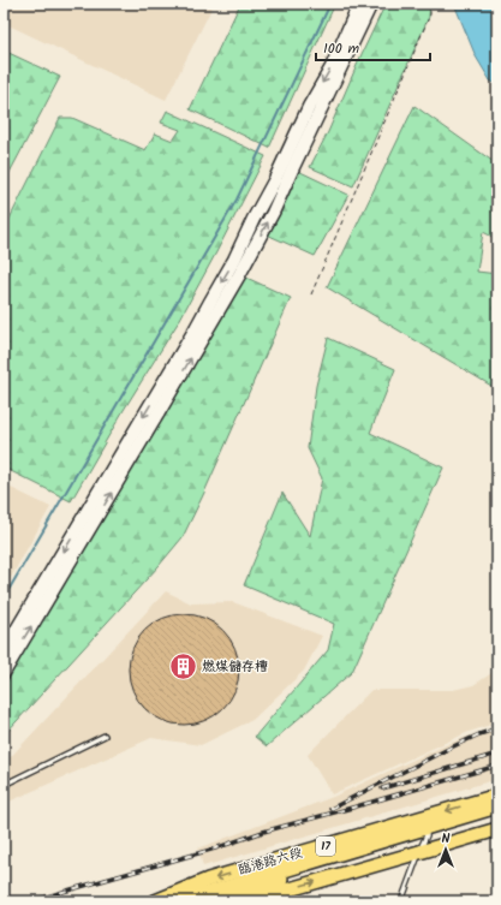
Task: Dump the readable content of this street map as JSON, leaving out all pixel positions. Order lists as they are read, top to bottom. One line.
{"streets":{"main road":["17","臨港路六段"]},"places":{"building":["燃煤儲存槽"]},"scale_bar":"100 m","north":"top"}
